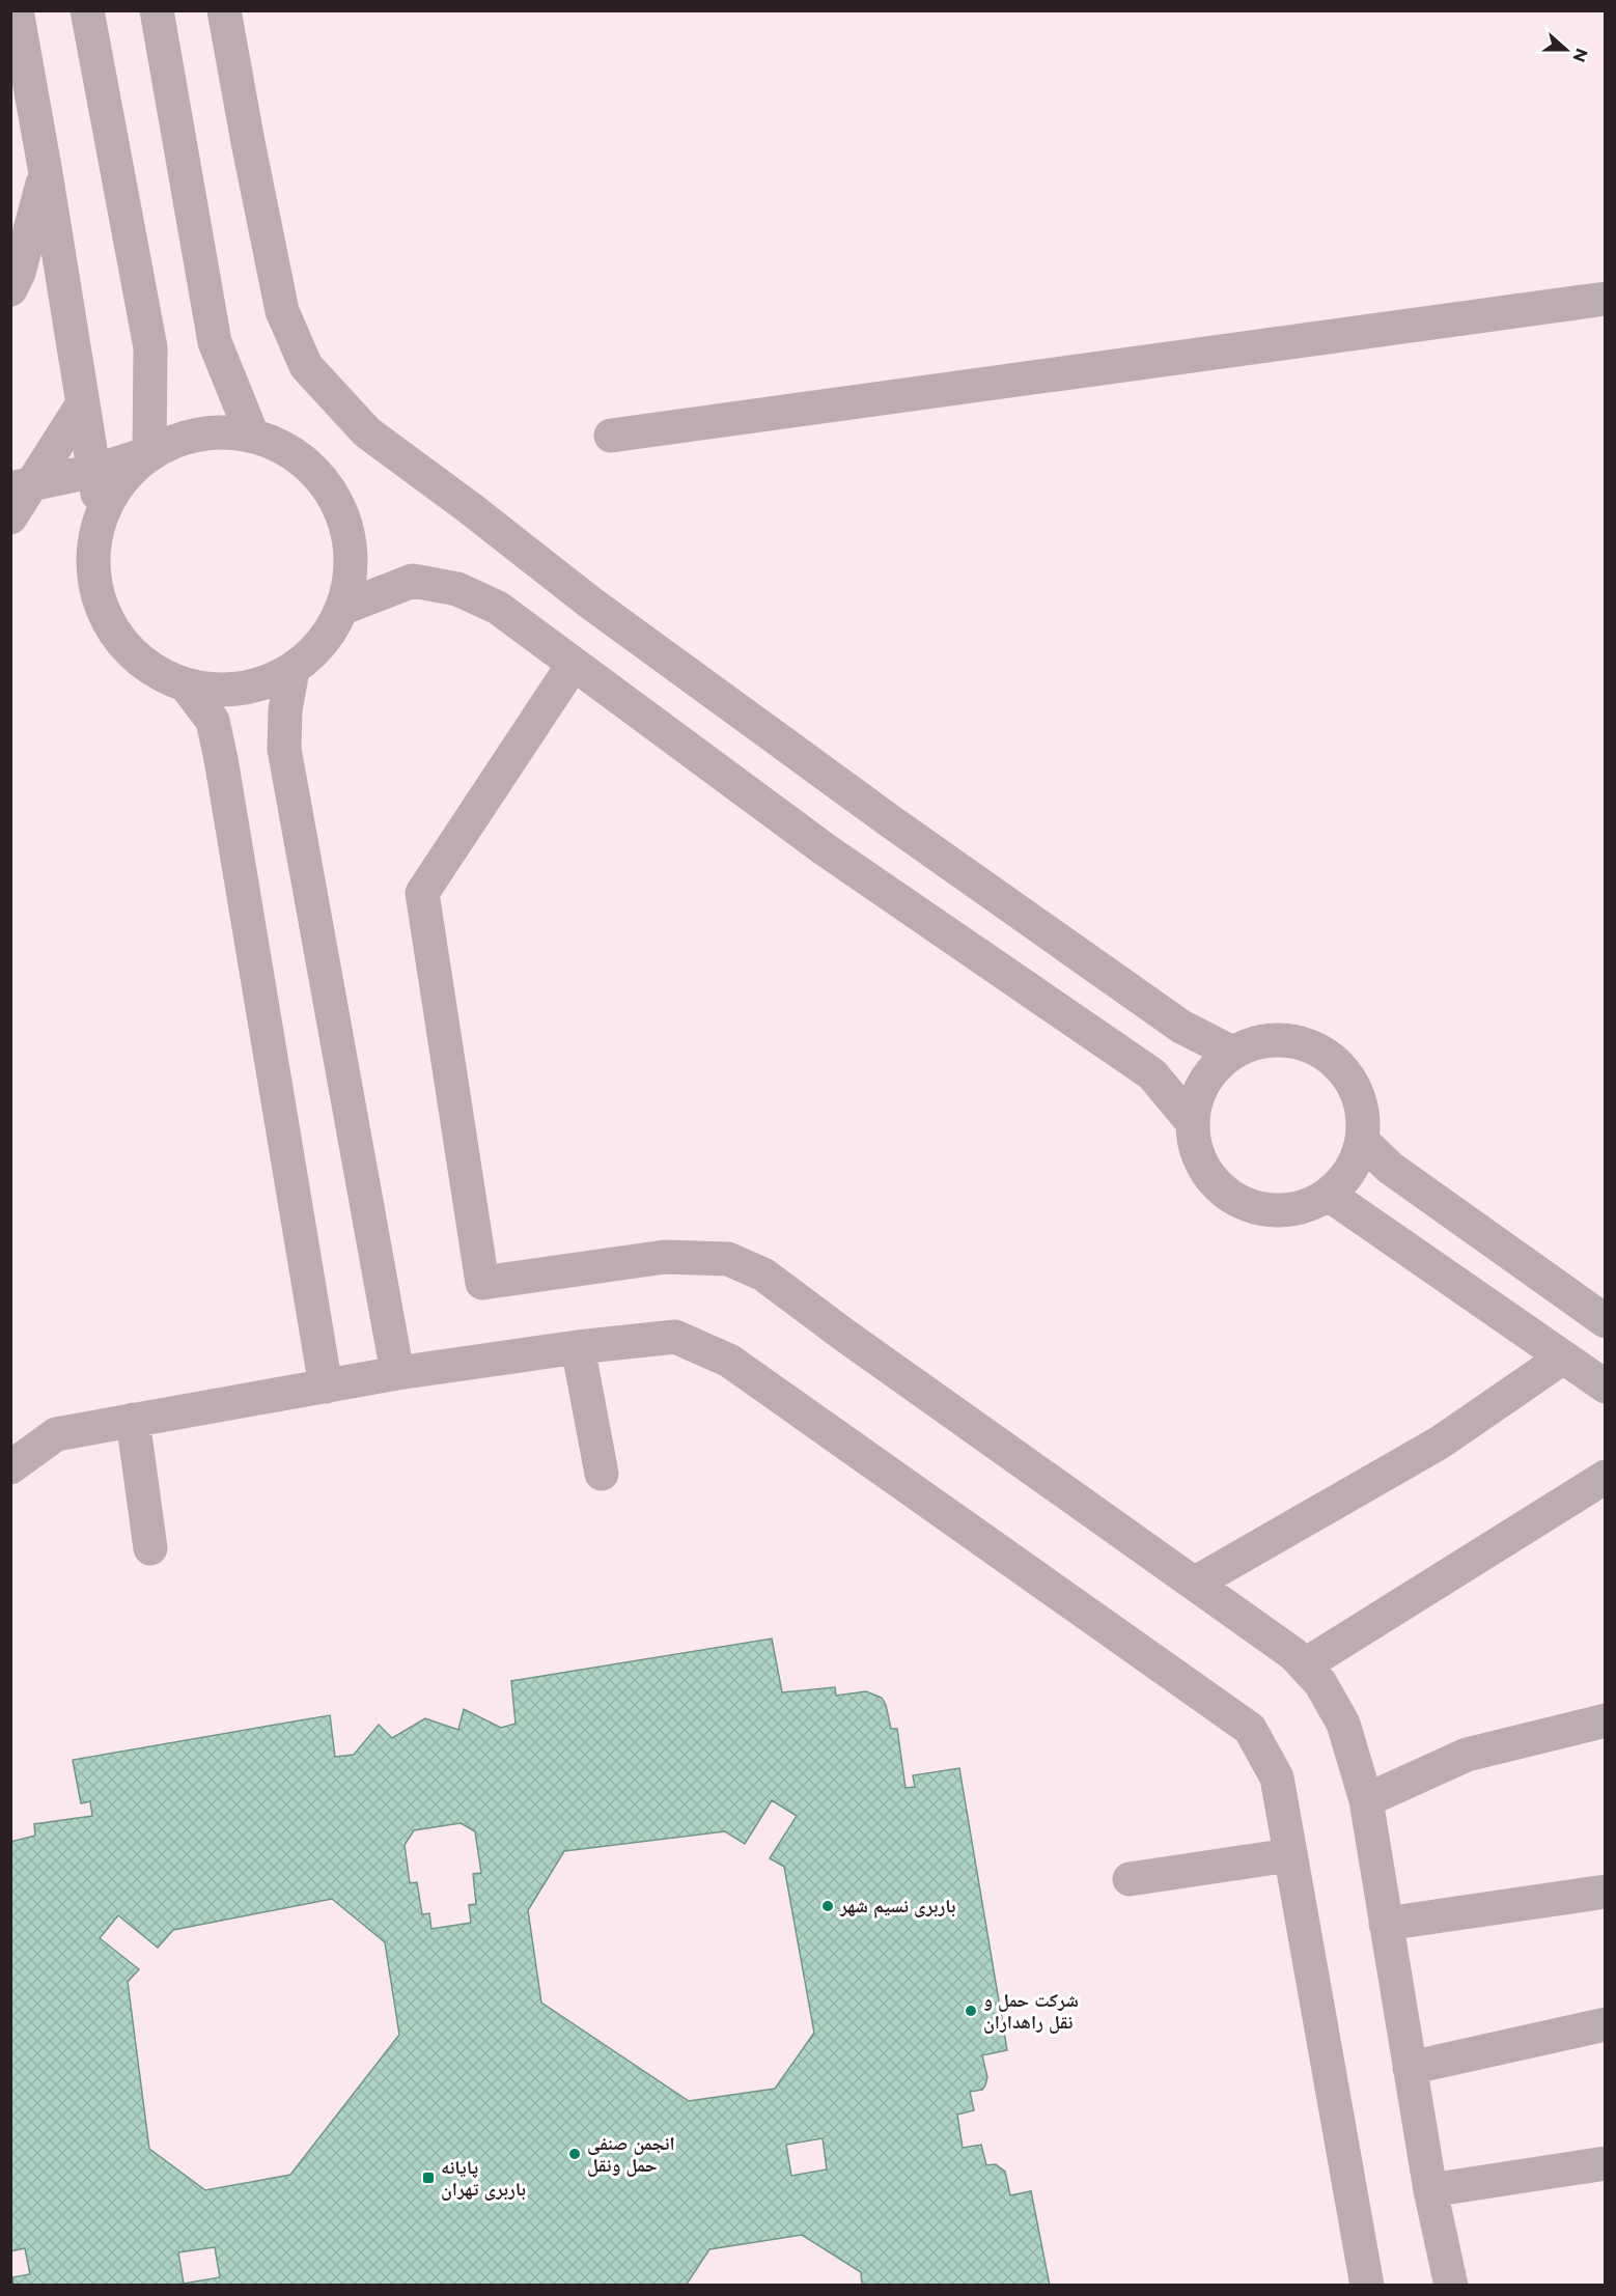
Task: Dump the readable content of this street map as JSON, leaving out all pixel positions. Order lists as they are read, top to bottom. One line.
{"places":{"other":["باربری نسیم شهر","شرکت حمل و نقل راهداران","انجمن صنفی حمل ونقل"],"transit":["پایانه باربری تهران"]},"north":"right"}
